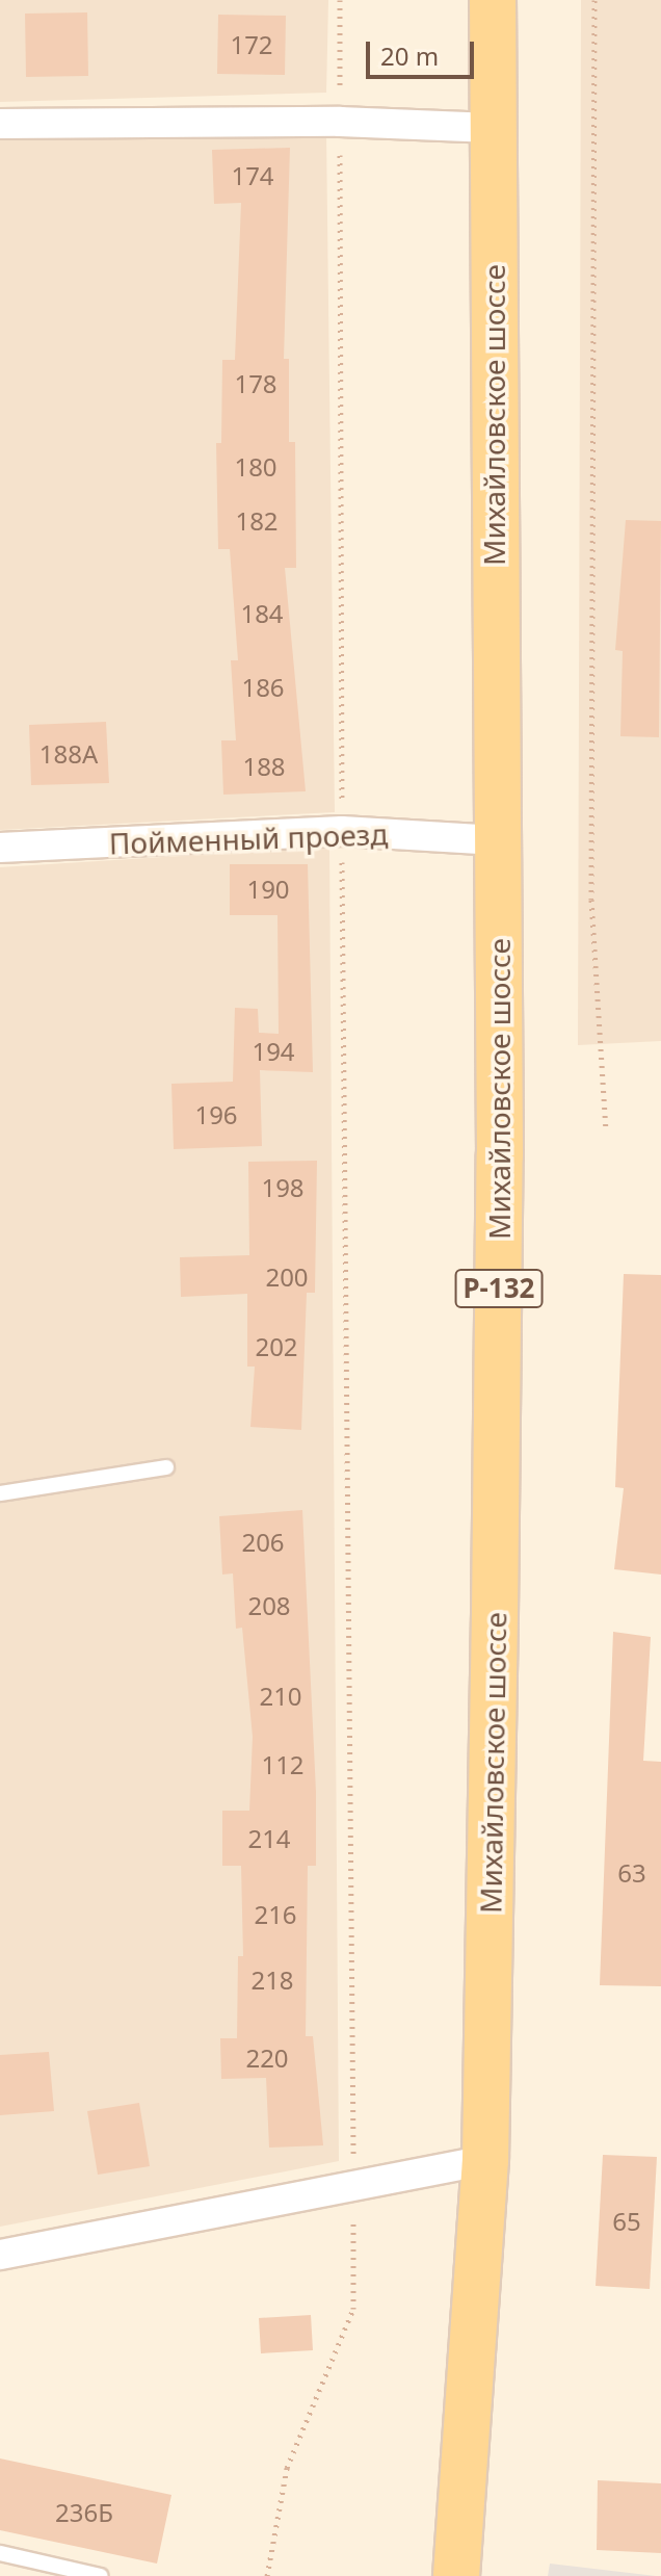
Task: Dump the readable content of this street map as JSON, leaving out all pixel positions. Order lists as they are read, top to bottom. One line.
{"streets":{"main road":["Михайловское шоссе","Р-132"],"street":["Пойменный проезд"]},"crossings":[["Михайловское шоссе","Пойменный проезд"]],"house_numbers":["172","174","178","180","182","184","186","188А","188","190","194","196","198","200","202","206","208","210","112","214","63","216","218","220","65","236Б"],"scale_bar":"20 m"}
